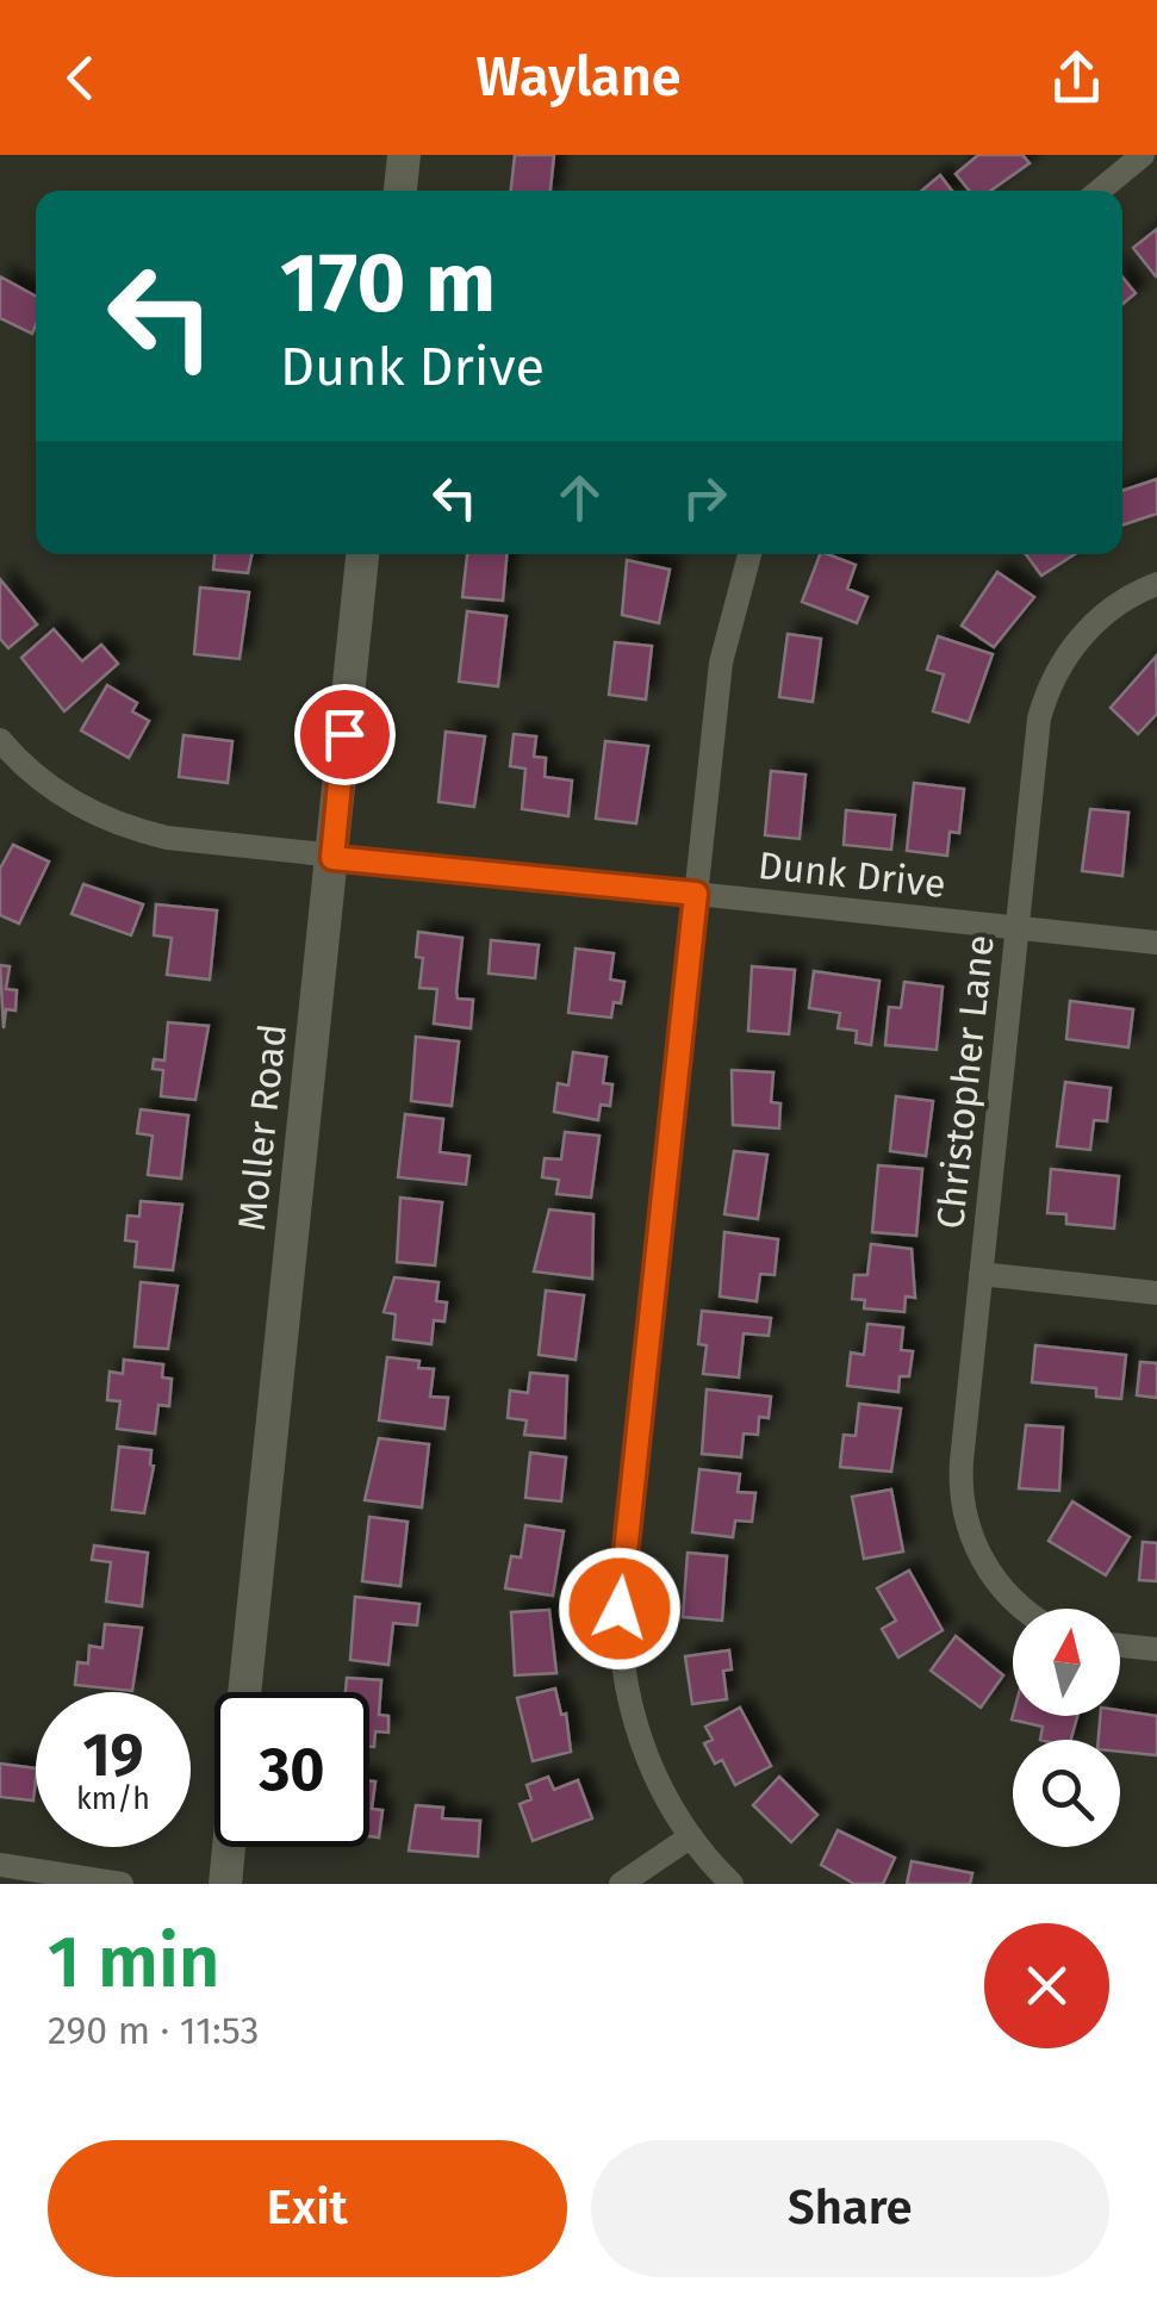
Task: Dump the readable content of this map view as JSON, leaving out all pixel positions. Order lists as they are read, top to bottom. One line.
{"streets":{"main road":["Moller Road"],"street":["Dunk Drive","Christopher Lane"]},"crossings":[["Dunk Drive","Christopher Lane"],["Dunk Drive","Moller Road"]],"north":"top","page":{"header":"Waylane","turn":["170 m","Dunk Drive"],"speed":"19 km/h","limit":"30","heading":["1 min","290 m · 11:53"],"buttons":["Exit","Share"]}}
